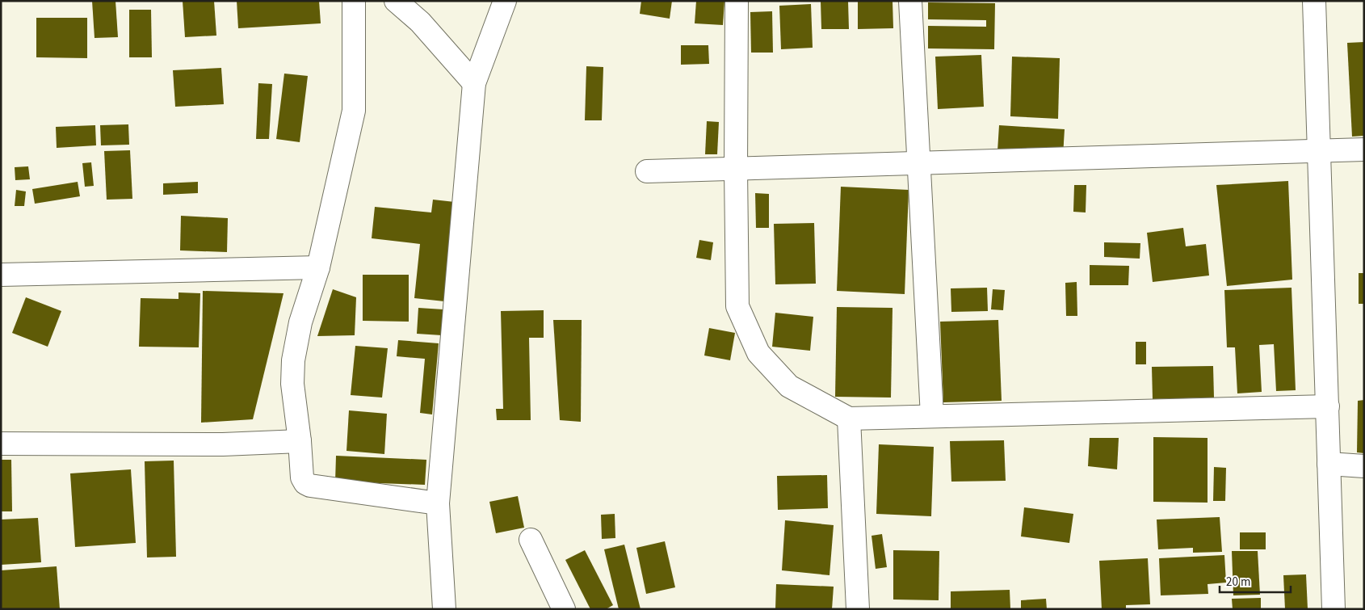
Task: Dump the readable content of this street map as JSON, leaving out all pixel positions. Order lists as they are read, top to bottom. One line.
{"scale_bar":"20 m"}
